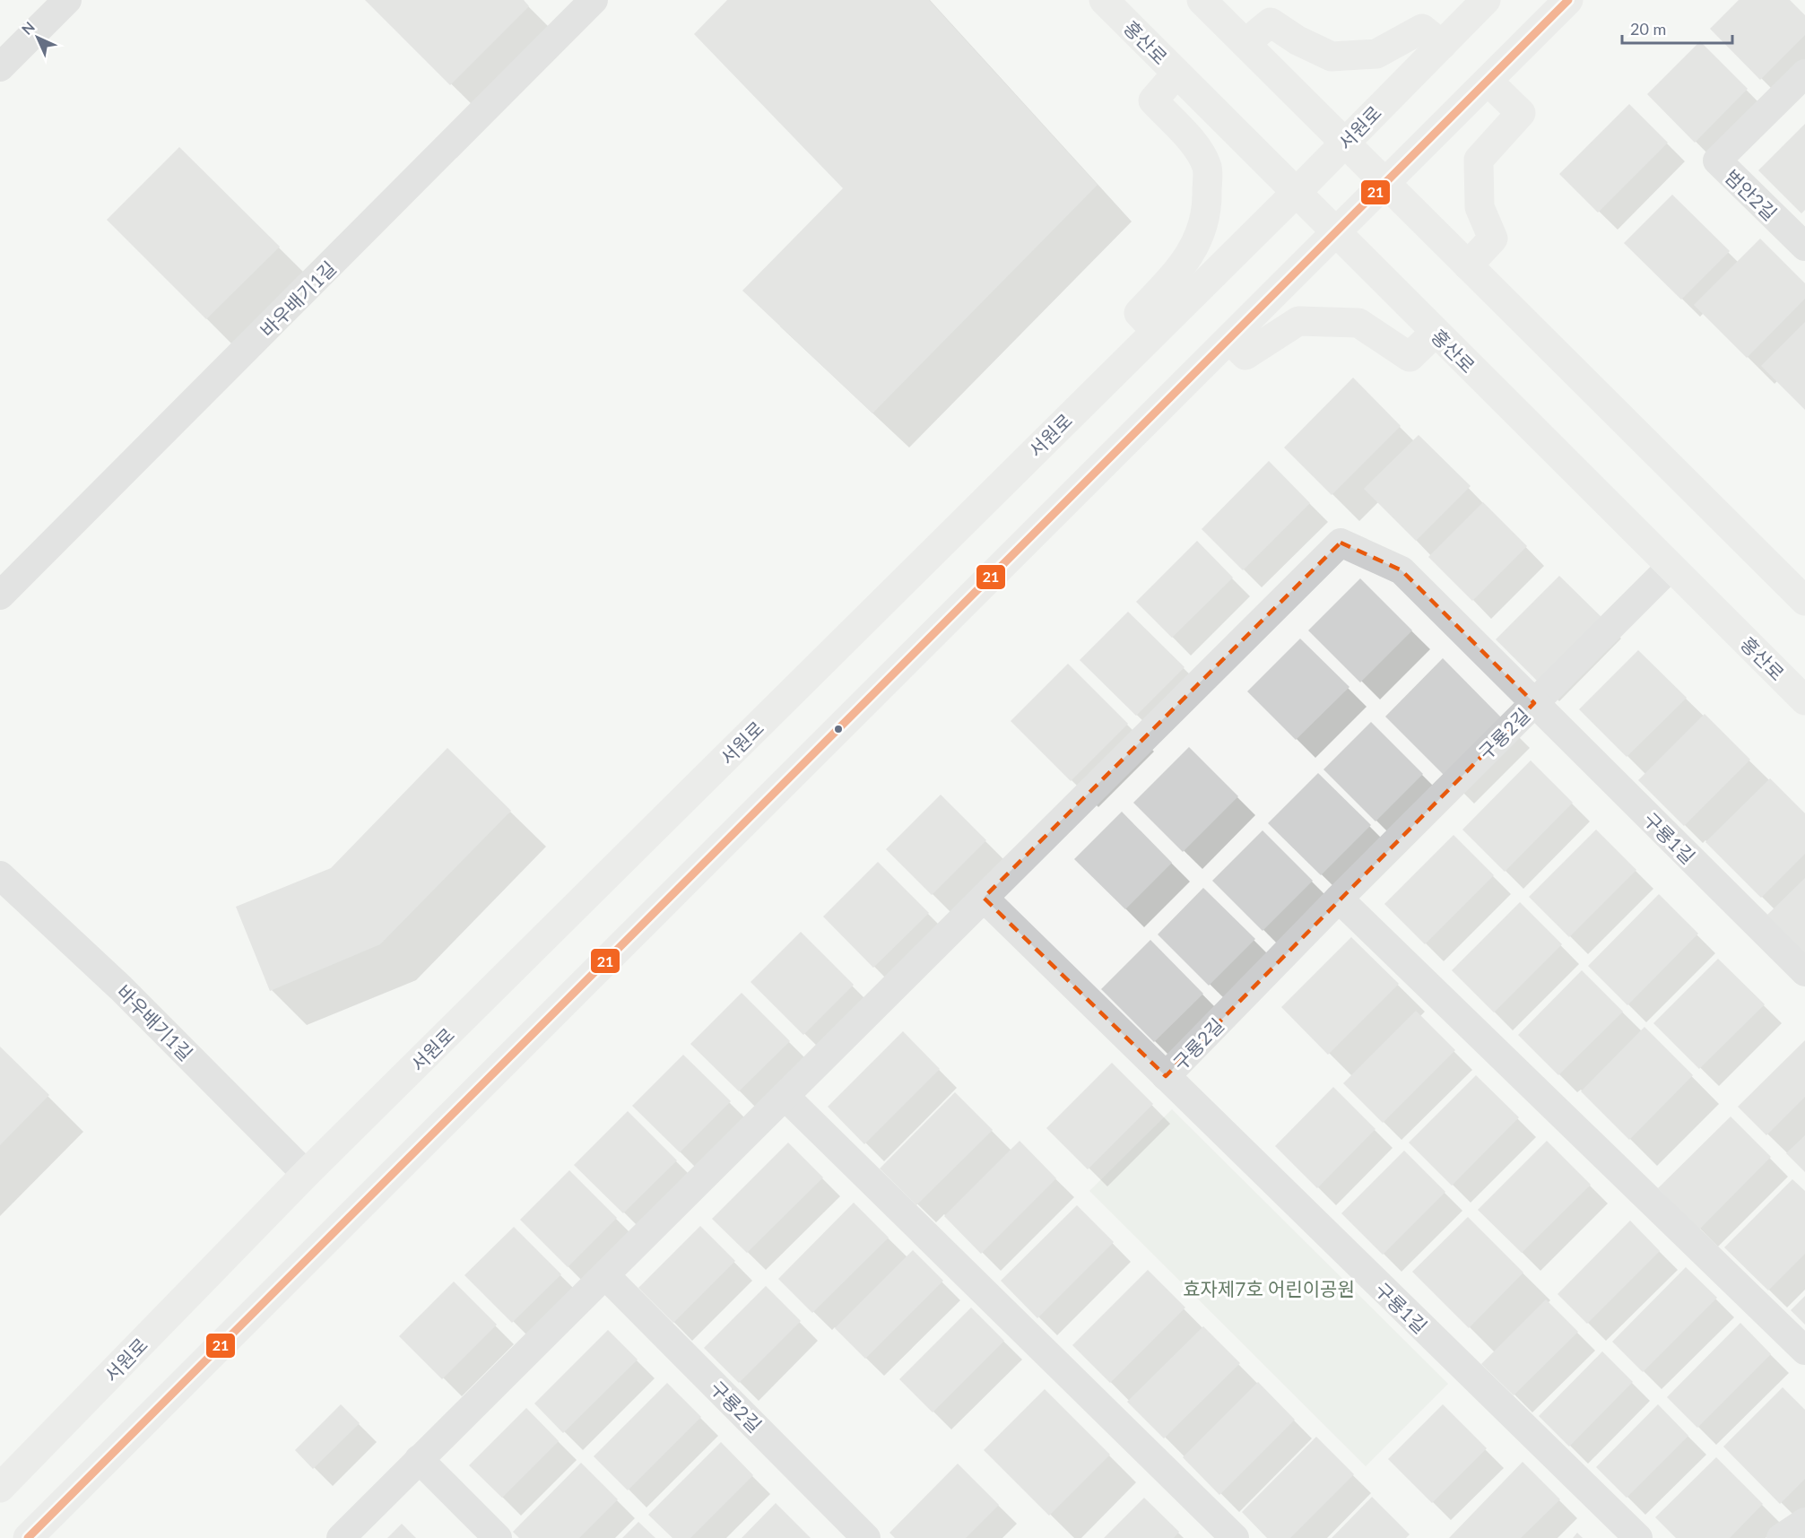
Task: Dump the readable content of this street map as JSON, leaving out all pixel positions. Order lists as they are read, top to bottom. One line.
{"streets":{"main road":["홍산로","서원로"],"street":["범안2길","바우배기1길","구룡2길","구룡1길"]},"crossings":[["홍산로","서원로"],["서원로","바우배기1길"],["구룡2길","구룡1길"]],"parks":["효자제7호 어린이공원"],"lines":["transit line 21"],"scale_bar":"20 m","north":"top left"}
